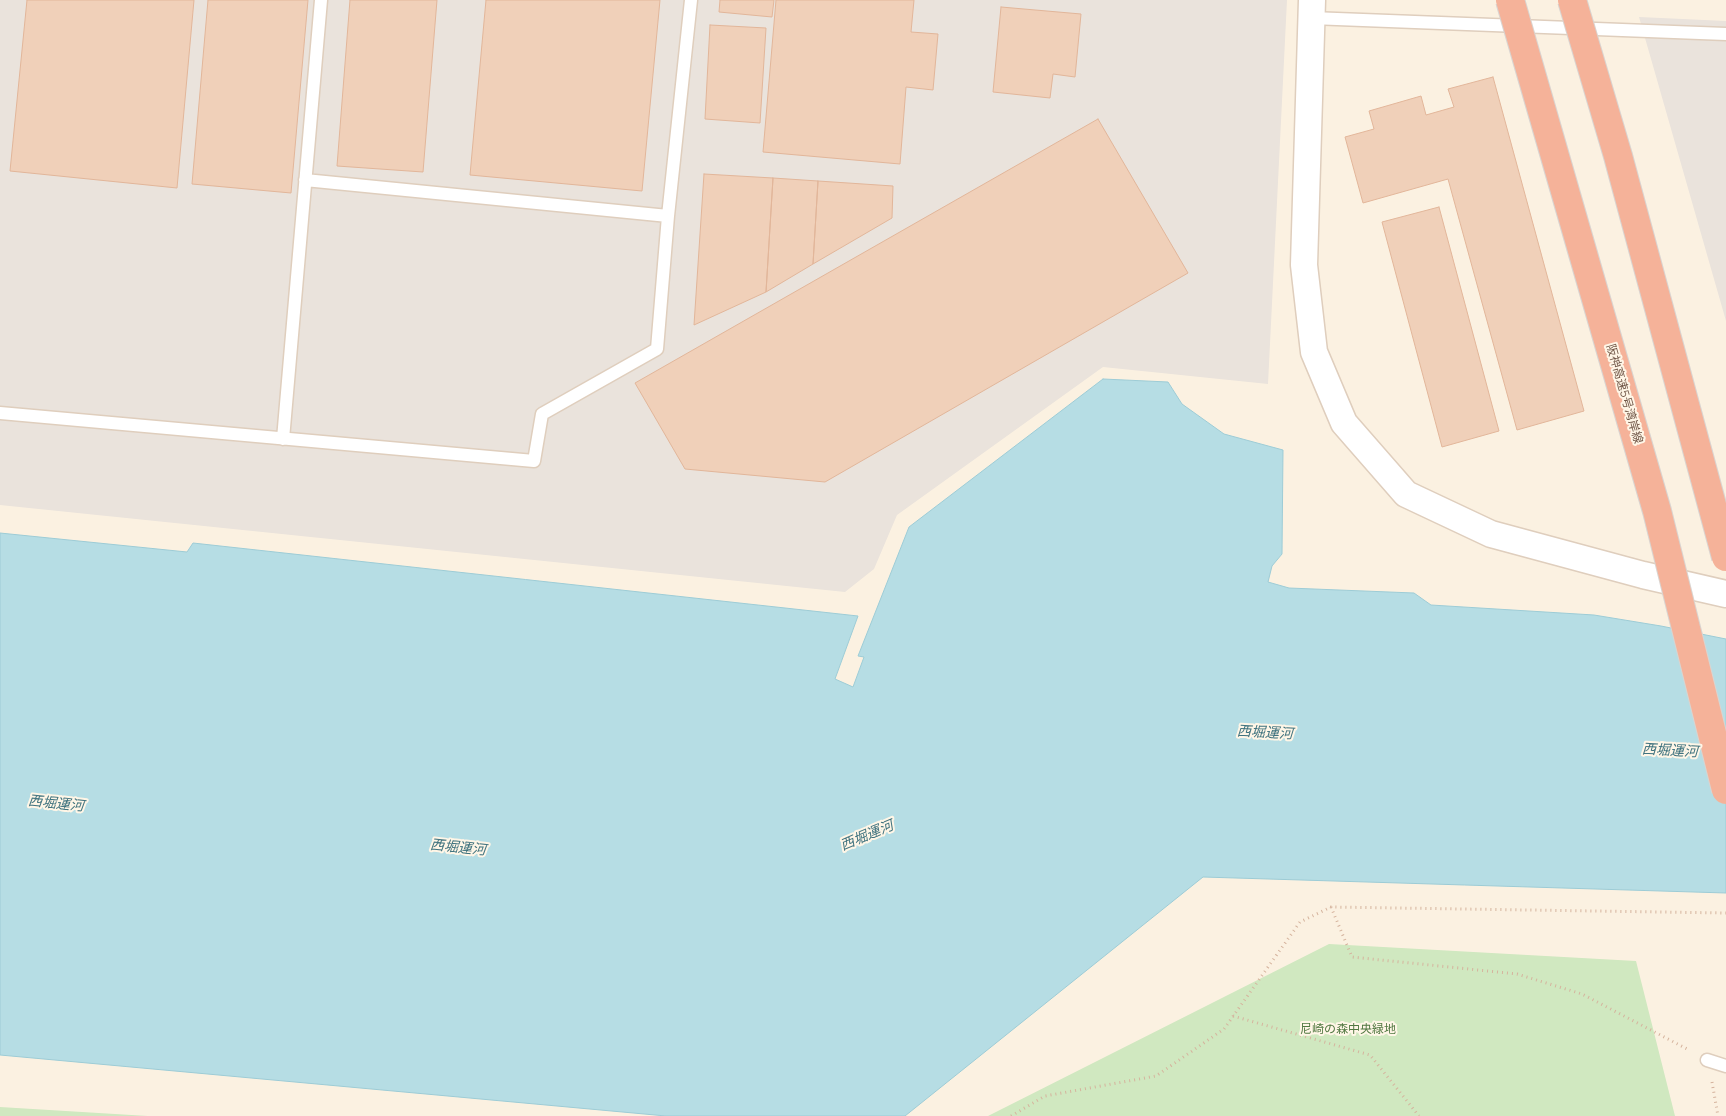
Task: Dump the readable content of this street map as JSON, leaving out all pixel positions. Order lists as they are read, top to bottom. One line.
{"streets":{"highway":["阪神高速5号湾岸線"]},"water":["西堀運河"],"parks":["尼崎の森中央緑地"]}
